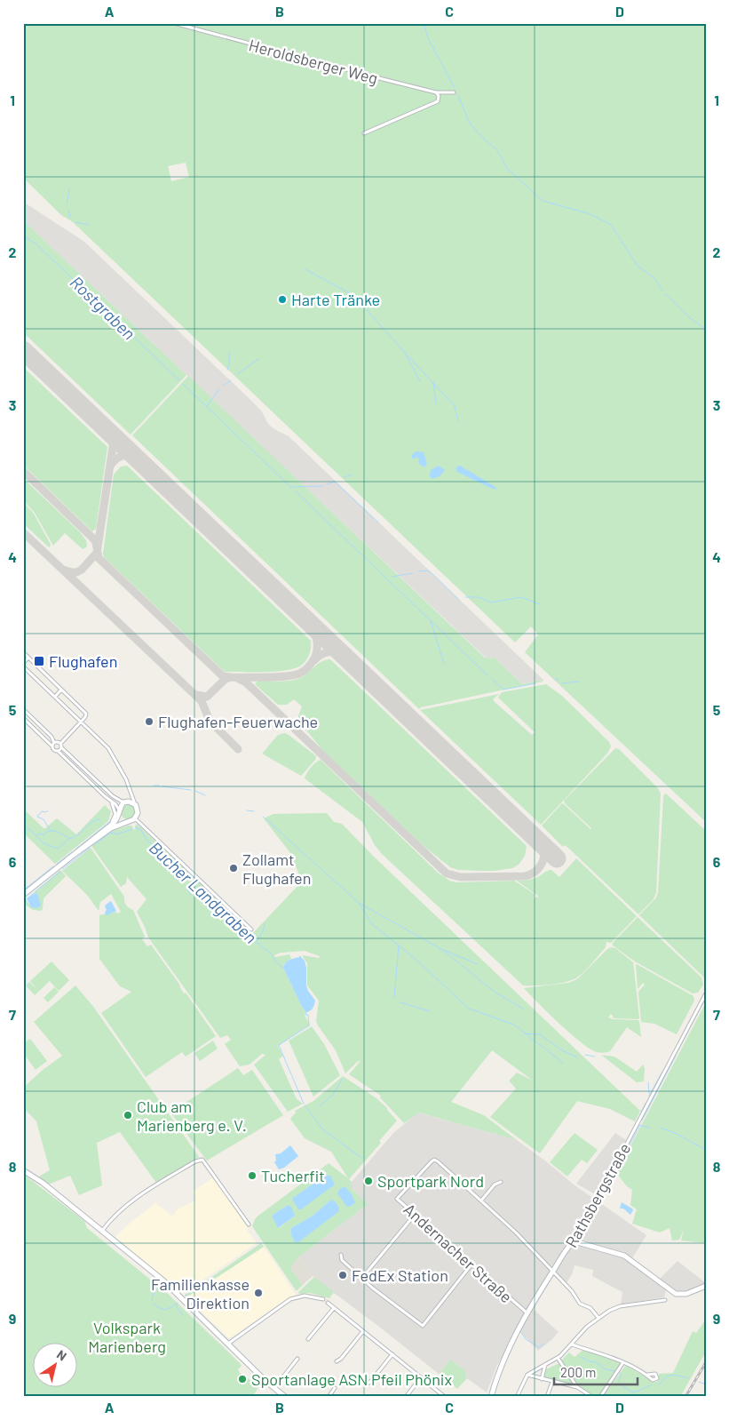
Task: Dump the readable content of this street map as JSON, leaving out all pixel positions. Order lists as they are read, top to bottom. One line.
{"streets":{"main road":["Rathsbergstraße"],"street":["Heroldsberger Weg","Andernacher Straße"]},"crossings":[["Rathsbergstraße","Andernacher Straße"]],"water":["Rostgraben","Bucher Landgraben"],"parks":["Volkspark Marienberg"],"places":{"other":["Harte Tränke","Flughafen-Feuerwache","Zollamt Flughafen","Club am Marienberg e. V.","Tucherfit","Sportpark Nord","FedEx Station","Familienkasse Direktion","Sportanlage ASN Pfeil Phönix"],"transit":["Flughafen"]},"scale_bar":"200 m","north":"top right","grid":{"columns":["A","B","C","D"],"rows":["1","2","3","4","5","6","7","8","9"]}}
